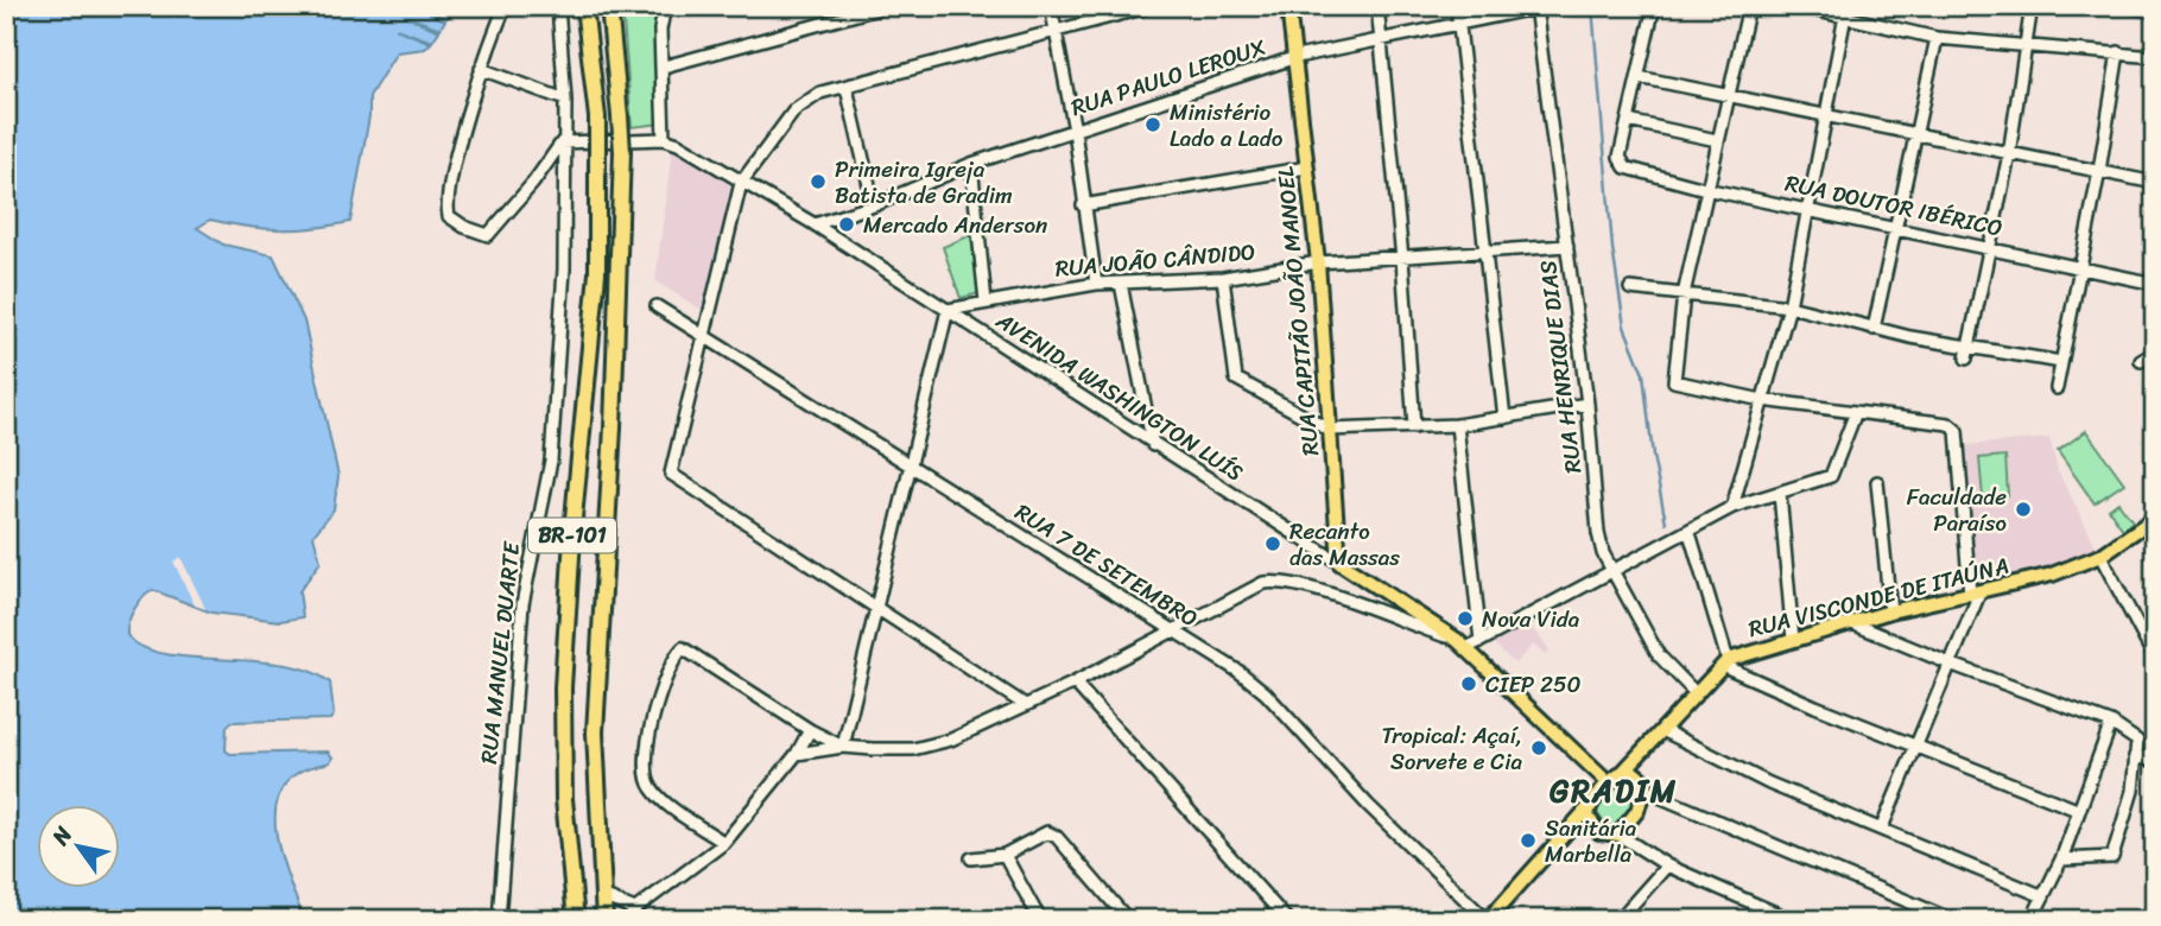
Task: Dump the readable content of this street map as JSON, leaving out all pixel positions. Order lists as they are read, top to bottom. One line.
{"streets":{"highway":["BR-101"],"main road":["RUA CAPITÃO JOÃO MANOEL","AVENIDA WASHINGTON LUÍS","RUA VISCONDE DE ITAÚNA"],"street":["RUA PAULO LEROUX","RUA DOUTOR IBÉRICO","RUA JOÃO CÂNDIDO","RUA HENRIQUE DIAS","RUA 7 DE SETEMBRO","RUA MANUEL DUARTE"]},"crossings":[["RUA PAULO LEROUX","RUA CAPITÃO JOÃO MANOEL"],["RUA PAULO LEROUX","RUA HENRIQUE DIAS"],["RUA PAULO LEROUX","AVENIDA WASHINGTON LUÍS"],["RUA JOÃO CÂNDIDO","RUA CAPITÃO JOÃO MANOEL"],["RUA JOÃO CÂNDIDO","RUA HENRIQUE DIAS"],["RUA JOÃO CÂNDIDO","AVENIDA WASHINGTON LUÍS"],["RUA CAPITÃO JOÃO MANOEL","AVENIDA WASHINGTON LUÍS"],["RUA HENRIQUE DIAS","RUA VISCONDE DE ITAÚNA"],["AVENIDA WASHINGTON LUÍS","RUA VISCONDE DE ITAÚNA"]],"districts":["GRADIM"],"places":["Ministério Lado a Lado","Primeira Igreja Batista de Gradim","Mercado Anderson","Faculdade Paraíso","Recanto das Massas","Nova Vida","CIEP 250","Tropical: Açaí, Sorvete e Cia","Sanitária Marbella"],"north":"top left"}
